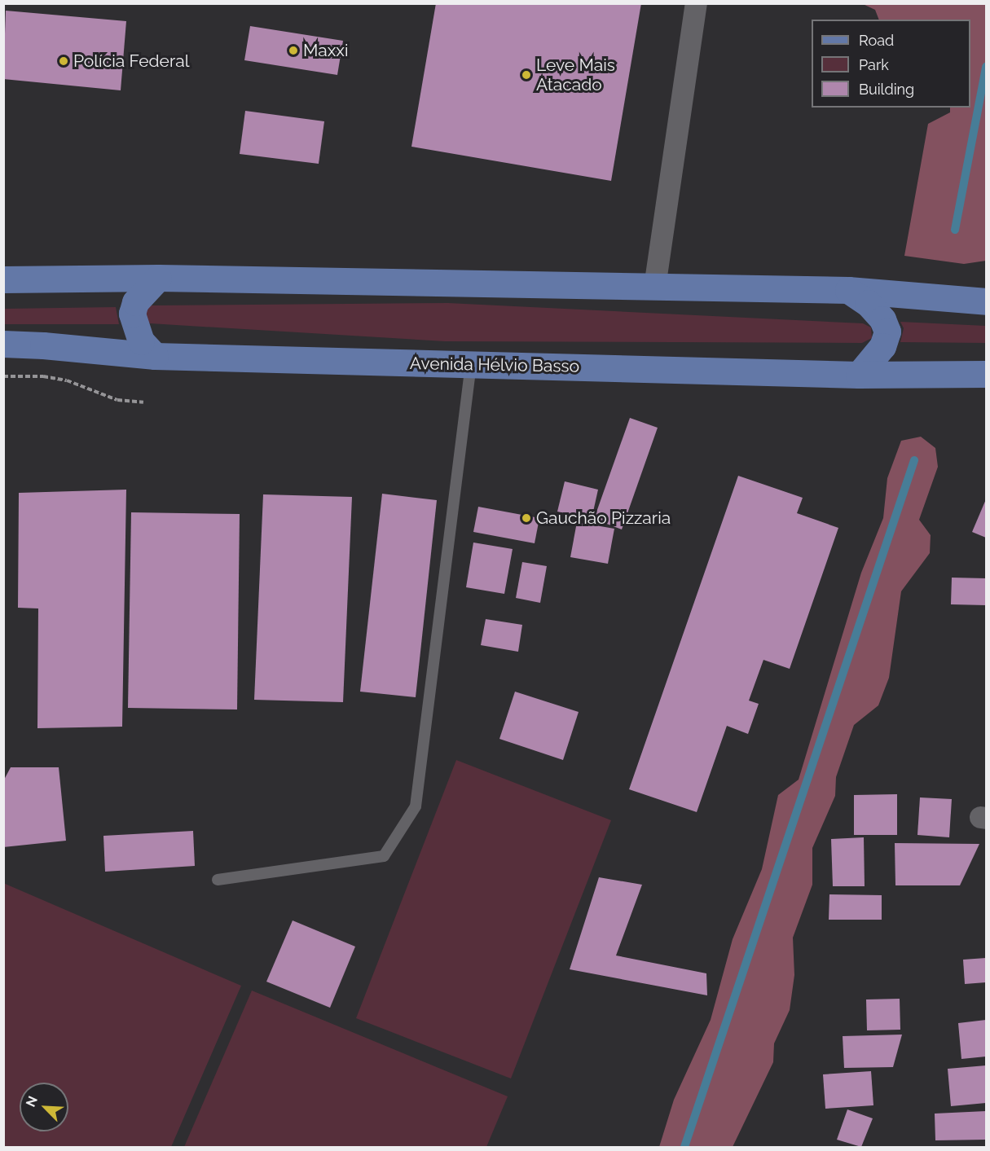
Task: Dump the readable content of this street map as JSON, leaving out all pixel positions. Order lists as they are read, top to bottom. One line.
{"streets":{"main road":["Avenida Hélvio Basso"]},"places":["Maxxi","Polícia Federal","Leve Mais Atacado","Gauchão Pizzaria"],"legend":["Road","Park","Building"],"north":"top left"}
